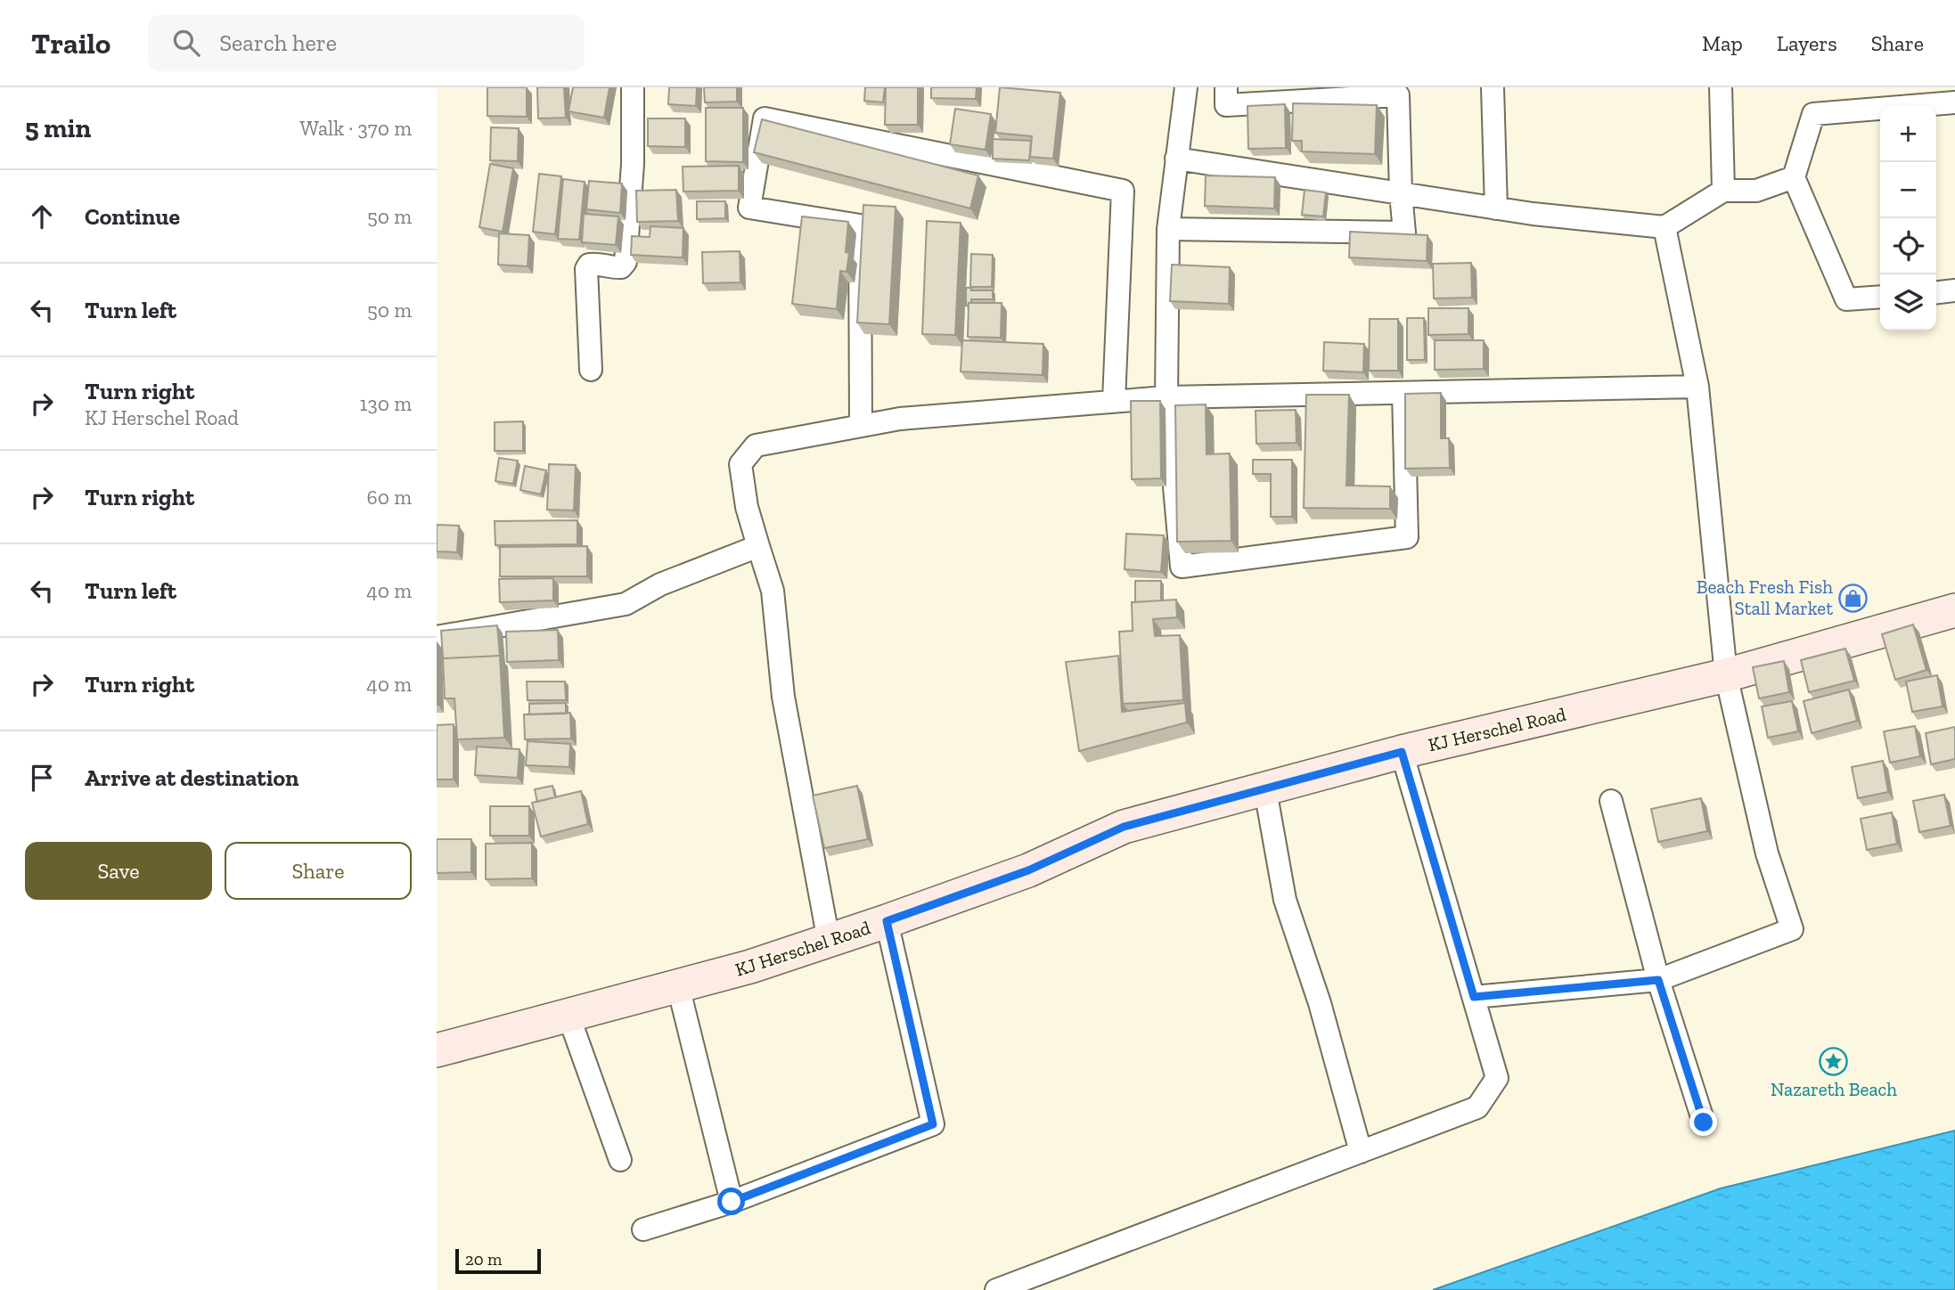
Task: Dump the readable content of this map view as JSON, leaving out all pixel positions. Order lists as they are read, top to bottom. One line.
{"streets":{"main road":["KJ Herschel Road"]},"places":{"shop":["Beach Fresh Fish Stall Market"],"place":["Nazareth Beach"]},"scale_bar":"20 m","page":{"header":"Trailo","search":"Search here","nav":["Map","Layers","Share"],"heading":["5 min","Walk · 370 m"],"map_buttons":["+","−"],"list":[["Continue","50 m"],["Turn left","50 m"],["Turn right","KJ Herschel Road","130 m"],["Turn right","60 m"],["Turn left","40 m"],["Turn right","40 m"],"Arrive at destination"],"buttons":["Save","Share"],"scale":"20 m"}}
